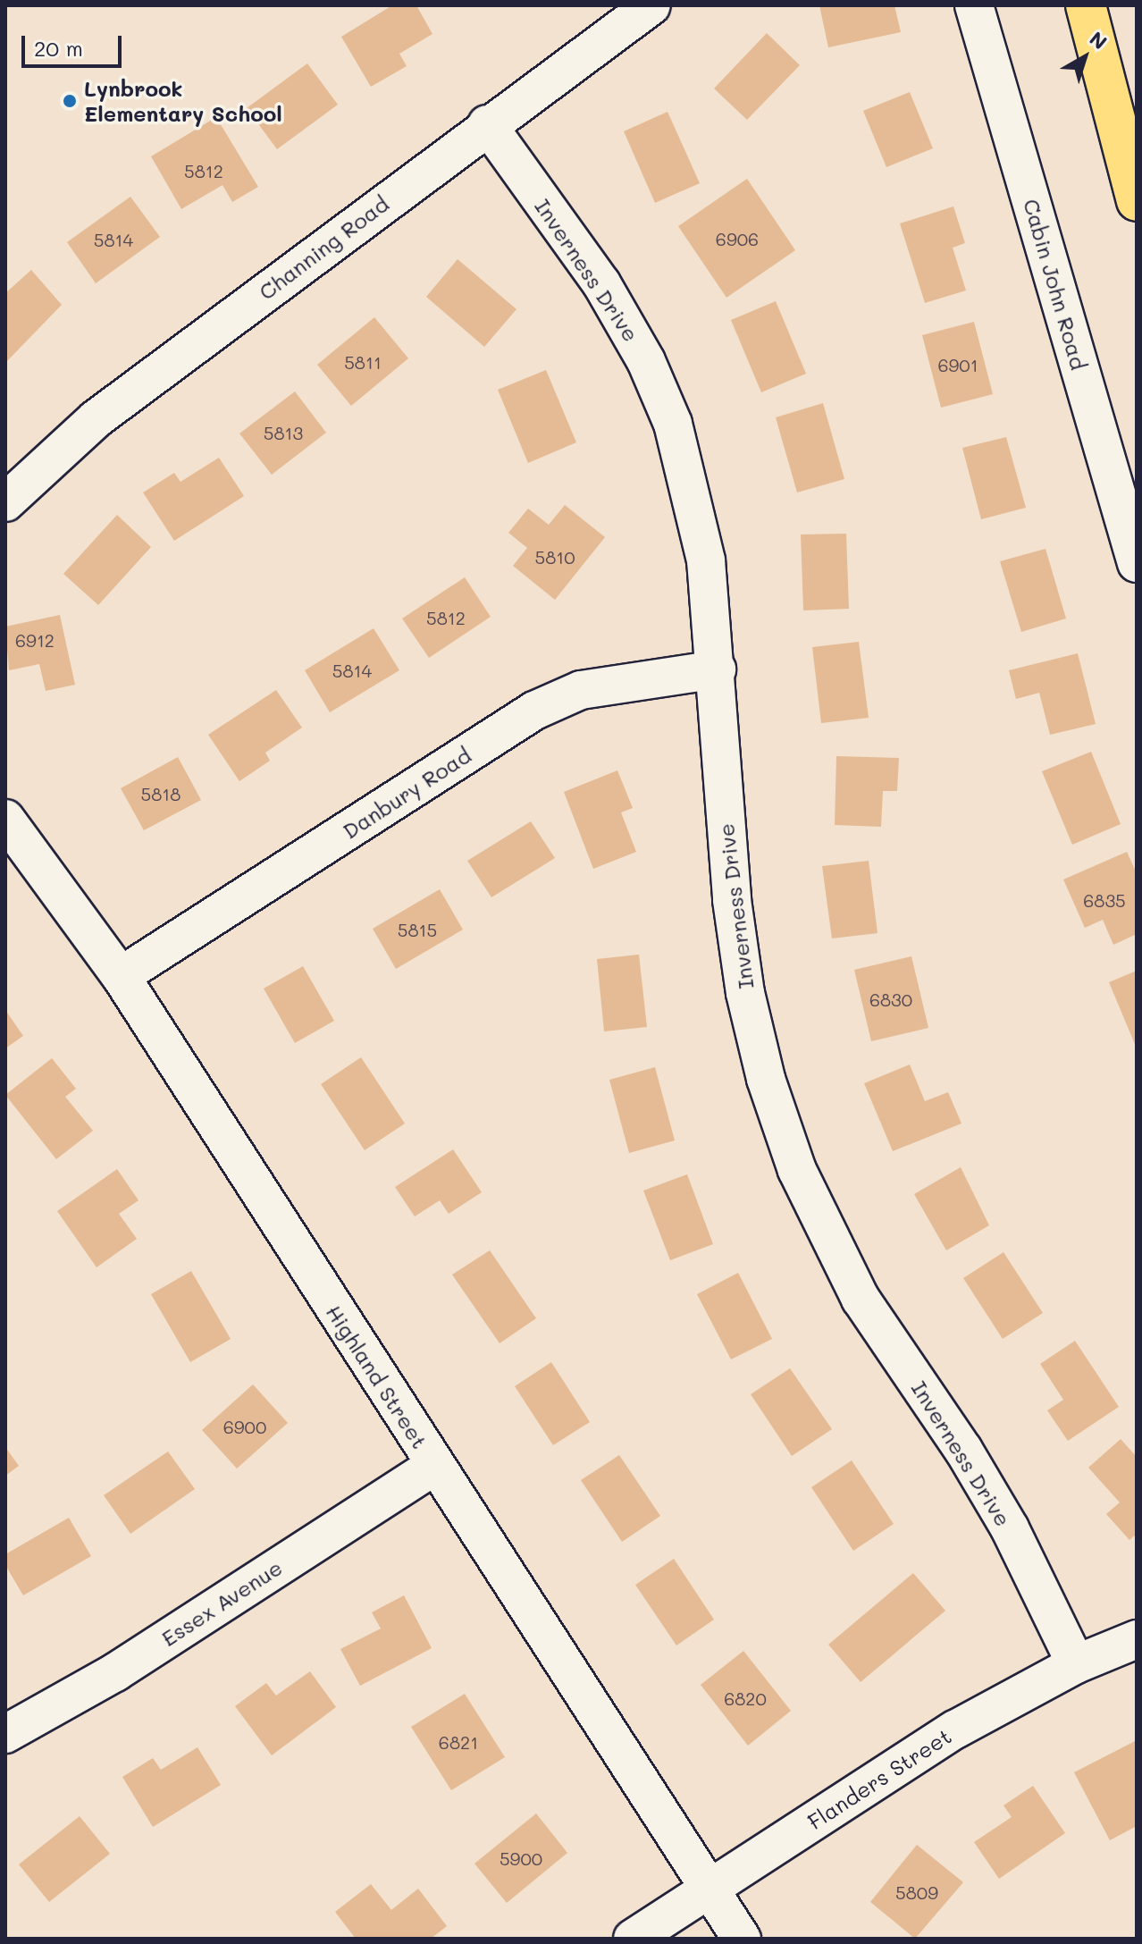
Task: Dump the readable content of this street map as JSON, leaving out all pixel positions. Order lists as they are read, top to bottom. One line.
{"streets":{"street":["Channing Road","Inverness Drive","Cabin John Road","Danbury Road","Highland Street","Essex Avenue","Flanders Street"]},"crossings":[["Channing Road","Inverness Drive"],["Inverness Drive","Danbury Road"],["Inverness Drive","Flanders Street"],["Danbury Road","Highland Street"],["Highland Street","Essex Avenue"],["Highland Street","Flanders Street"]],"places":["Lynbrook Elementary School"],"house_numbers":["5812","6906","5814","5811","6901","5813","5810","5812","6912","5814","5818","6835","5815","6830","6900","6820","6821","5900","5809"],"scale_bar":"20 m","north":"top right"}
